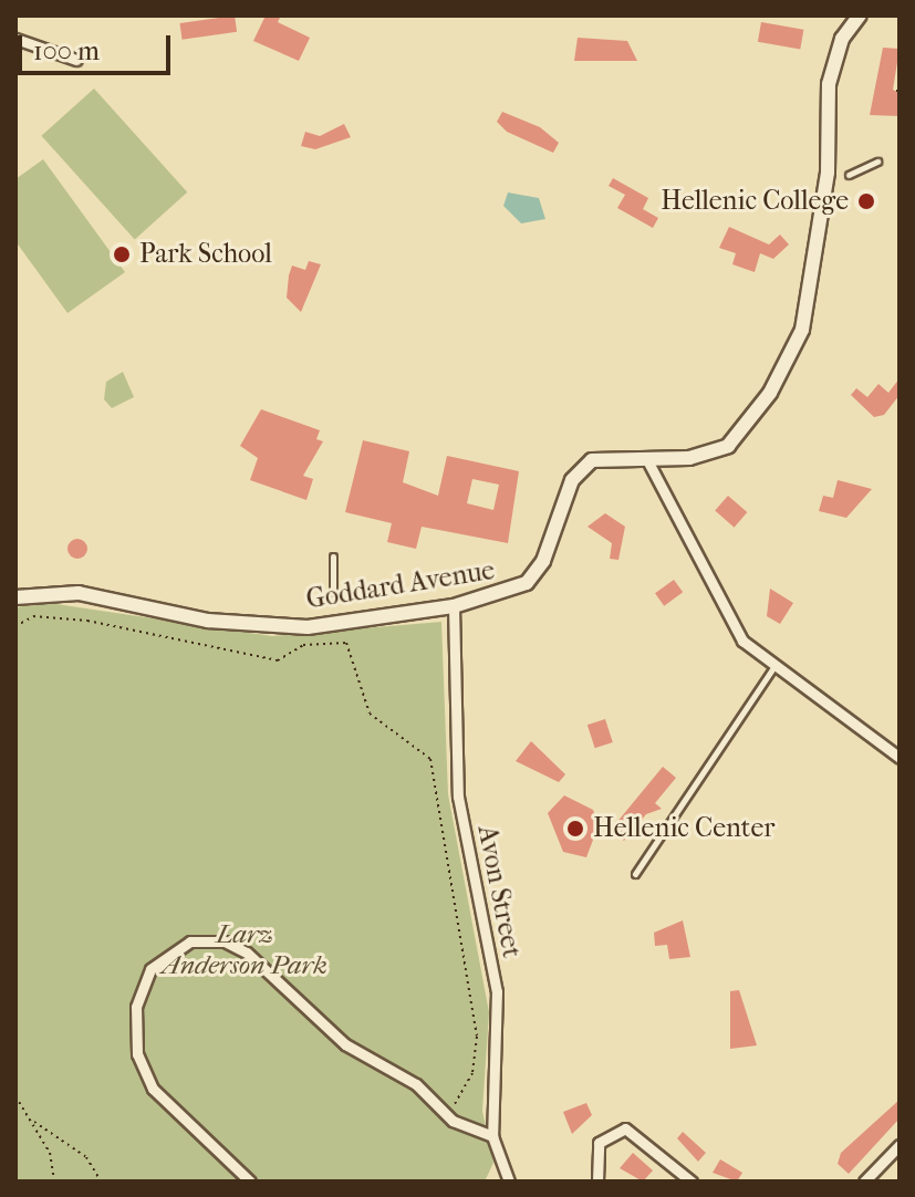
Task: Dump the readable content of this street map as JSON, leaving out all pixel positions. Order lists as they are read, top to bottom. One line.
{"streets":{"main road":["Goddard Avenue"],"street":["Avon Street"]},"crossings":[["Goddard Avenue","Avon Street"]],"parks":["Larz Anderson Park"],"places":["Hellenic College","Park School","Hellenic Center"],"scale_bar":"100 m"}
